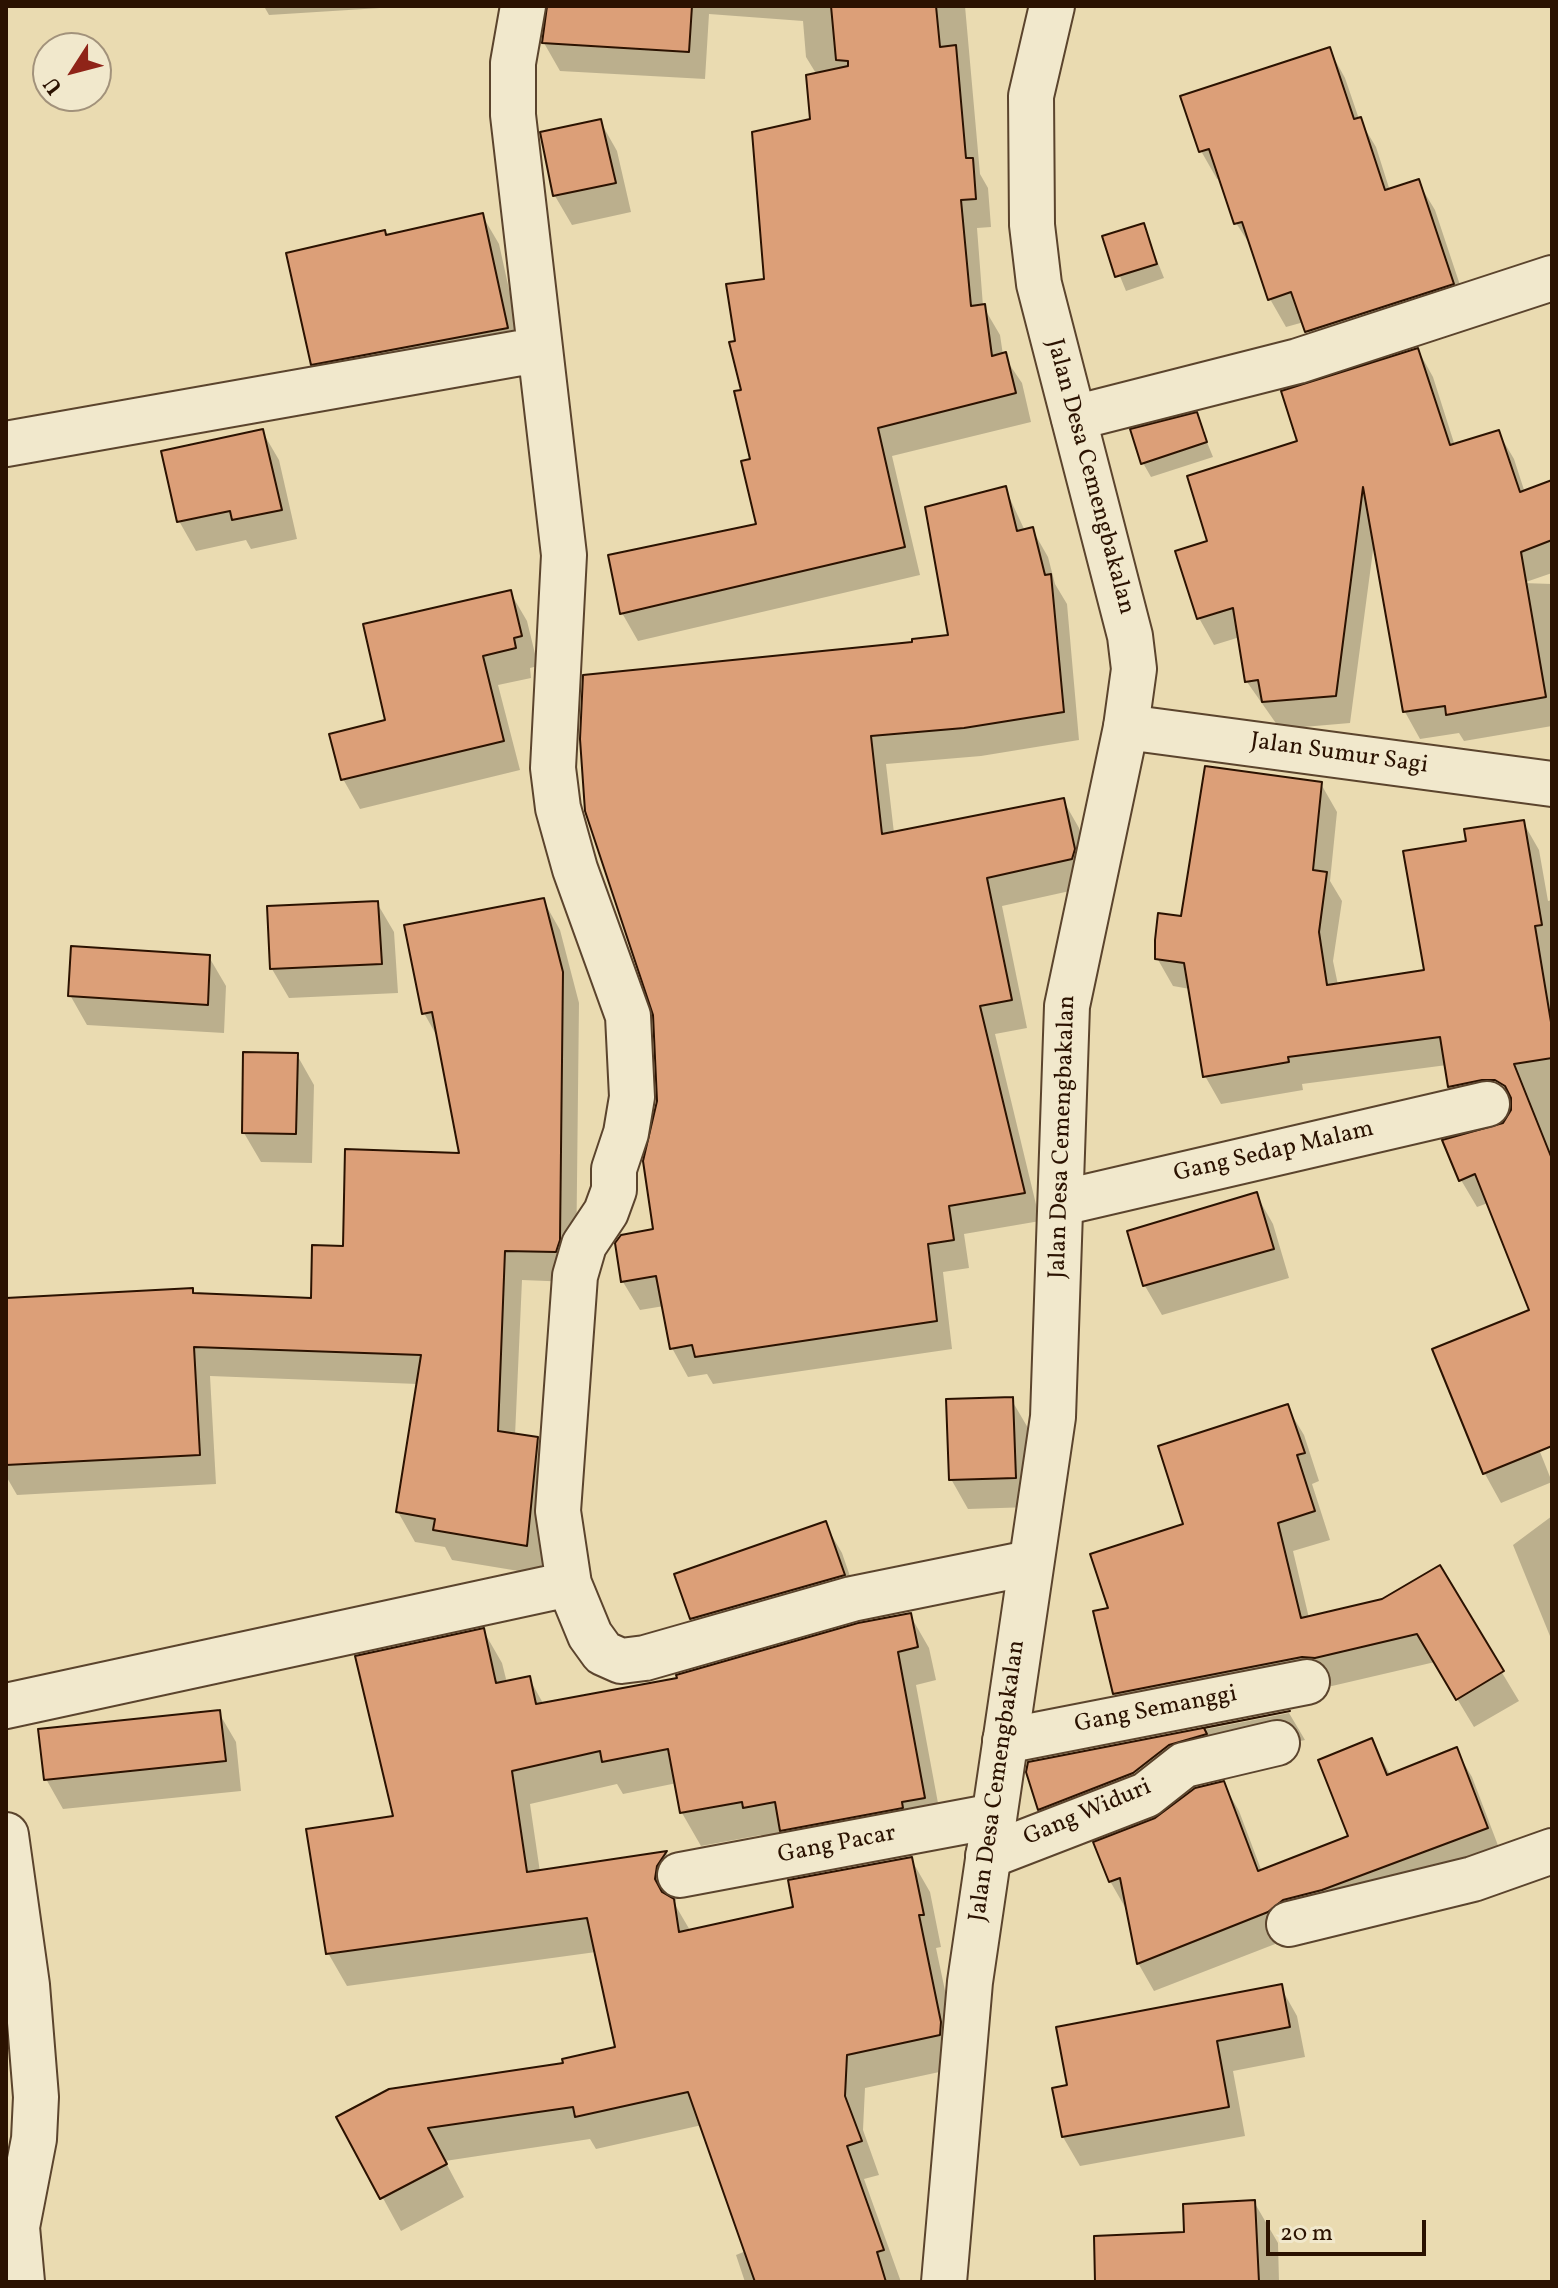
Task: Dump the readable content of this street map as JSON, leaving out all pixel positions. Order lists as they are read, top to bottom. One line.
{"streets":{"street":["Jalan Desa Cemengbakalan","Jalan Sumur Sagi","Gang Sedap Malam","Gang Semanggi","Gang Widuri","Gang Pacar"]},"crossings":[["Jalan Desa Cemengbakalan","Jalan Sumur Sagi"],["Jalan Desa Cemengbakalan","Gang Sedap Malam"],["Jalan Desa Cemengbakalan","Gang Semanggi"],["Jalan Desa Cemengbakalan","Gang Widuri"],["Jalan Desa Cemengbakalan","Gang Pacar"],["Gang Widuri","Gang Pacar"]],"scale_bar":"20 m","north":"bottom left"}
